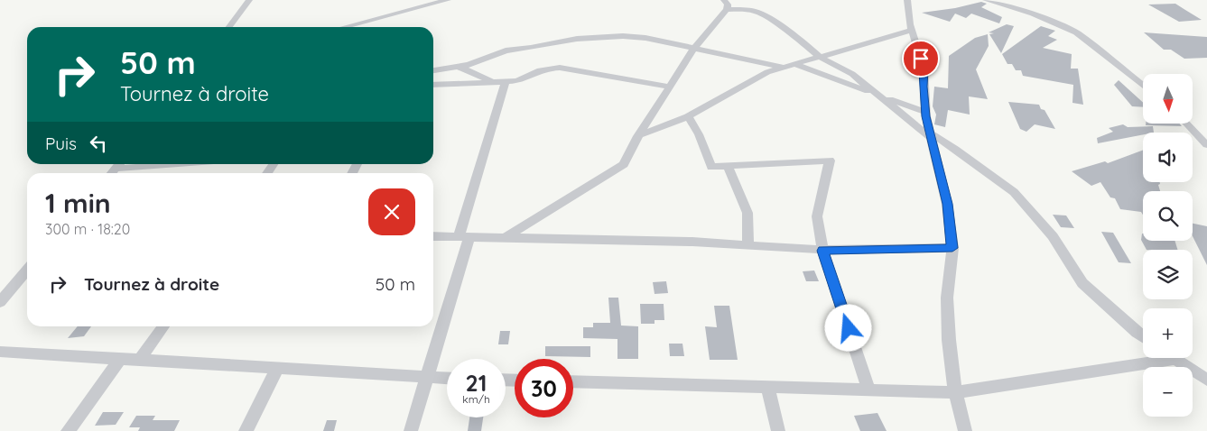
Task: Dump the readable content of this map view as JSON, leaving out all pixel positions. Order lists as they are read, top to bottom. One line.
{"north":"bottom","page":{"turn":["50 m","Tournez à droite"],"map_buttons":["+","−"],"then":"Puis","heading":["1 min","300 m · 18:20"],"list":[{"name":"Tournez à droite","value":"50 m"}],"speed":"21 km/h","limit":"30"}}
